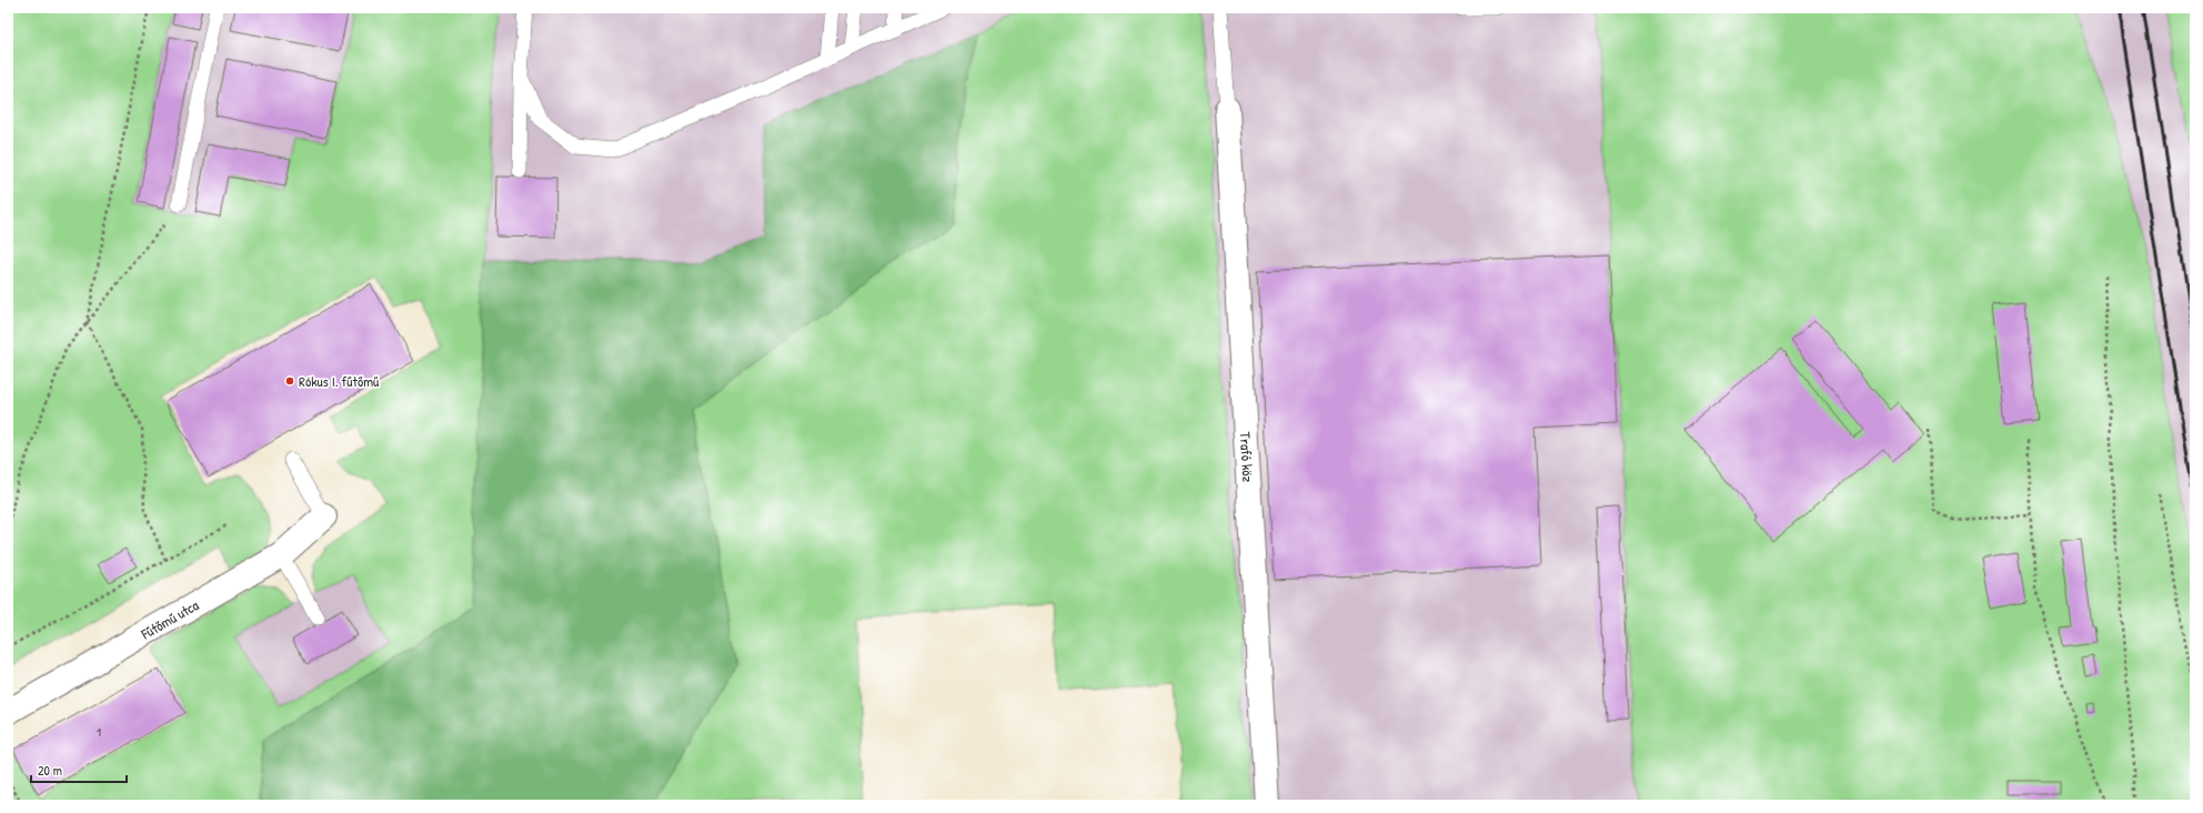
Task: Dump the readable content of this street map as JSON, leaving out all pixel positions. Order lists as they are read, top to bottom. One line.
{"streets":{"street":["Trafó köz","Fűtőmű utca"]},"places":["Rókus I. fűtőmű"],"house_numbers":["1"],"scale_bar":"20 m"}
